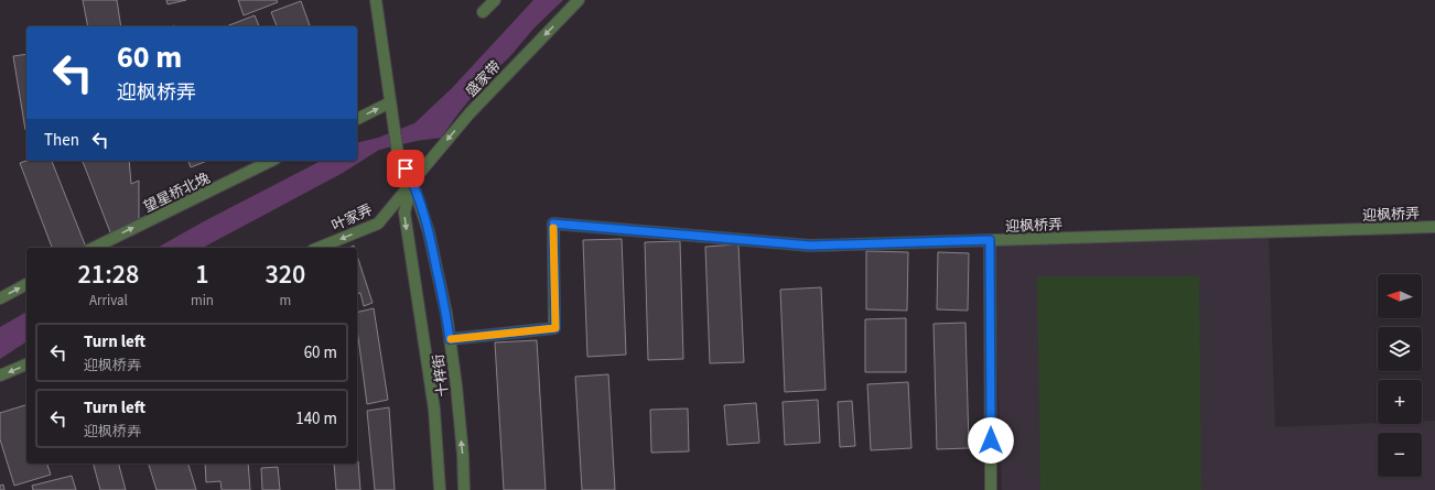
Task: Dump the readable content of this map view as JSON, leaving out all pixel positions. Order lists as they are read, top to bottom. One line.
{"streets":{"street":["盛家带","望星桥北堍","迎枫桥弄","叶家弄","十梓街"]},"crossings":[["盛家带","叶家弄"],["盛家带","十梓街"],["迎枫桥弄","十梓街"],["叶家弄","十梓街"]],"one_way":["盛家带","望星桥北堍","叶家弄"],"north":"left","page":{"turn":["60 m","迎枫桥弄"],"then":"Then","eta":["21:28","Arrival","1","min","320","m"],"map_buttons":["+","−"],"list":[{"name":"Turn left","note":"迎枫桥弄","value":"60 m"},{"name":"Turn left","note":"迎枫桥弄","value":"140 m"}]}}
